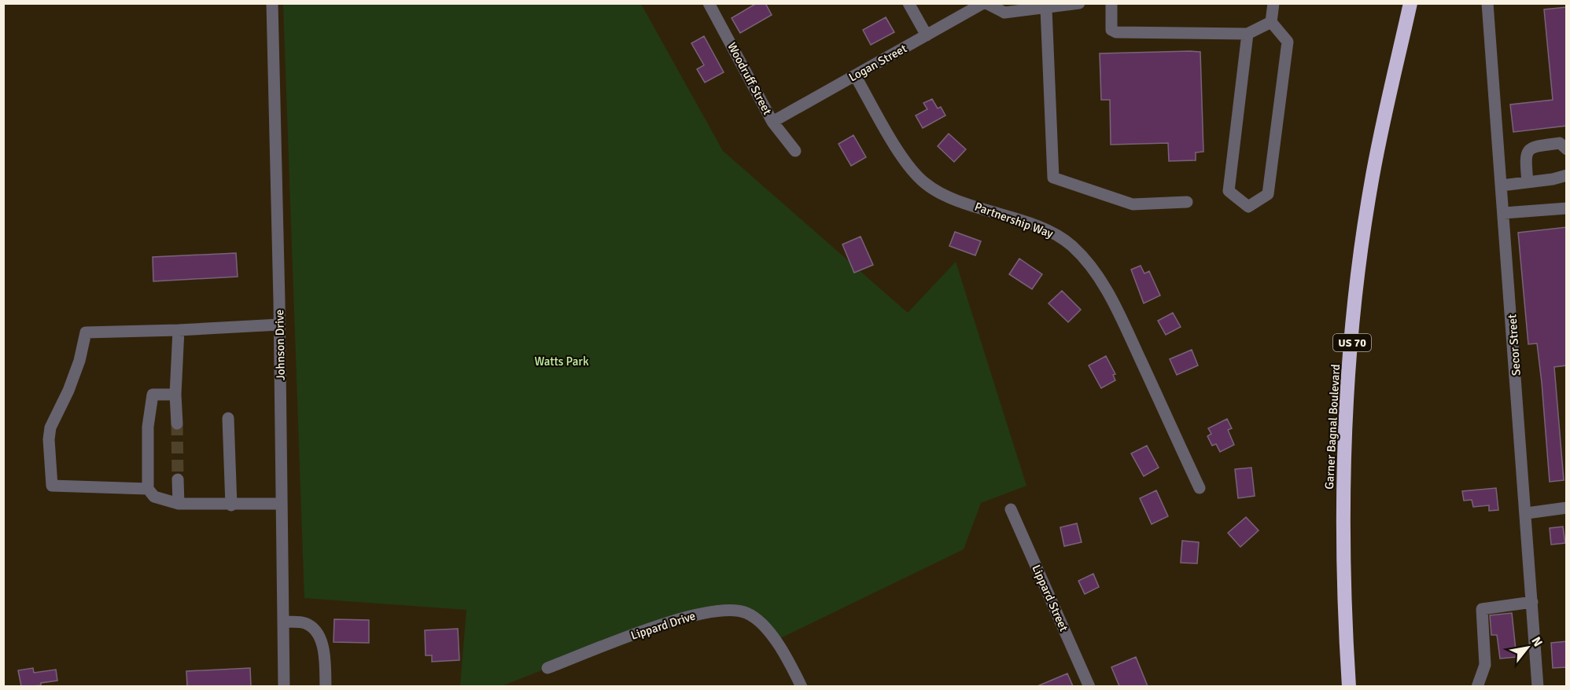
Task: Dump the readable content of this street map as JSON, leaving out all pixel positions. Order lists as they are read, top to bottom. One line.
{"streets":{"highway":["US 70","Garner Bagnal Boulevard"],"street":["Logan Street","Woodruff Street","Partnership Way","Johnson Drive","Secor Street","Lippard Street","Lippard Drive"]},"crossings":[["Logan Street","Woodruff Street"],["Logan Street","Partnership Way"]],"parks":["Watts Park"],"north":"top right"}
